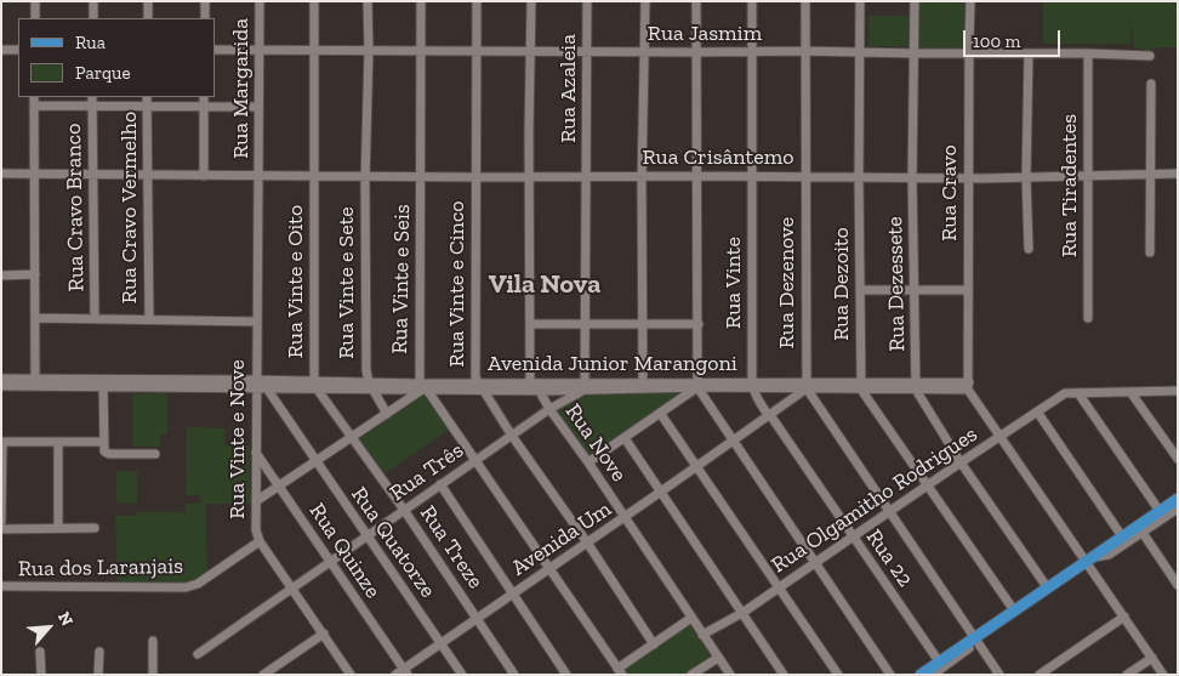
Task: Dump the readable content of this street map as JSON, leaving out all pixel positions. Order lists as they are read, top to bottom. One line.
{"streets":{"street":["Rua Jasmim","Rua Margarida","Rua Azaleia","Rua Crisântemo","Rua Tiradentes","Rua Cravo","Rua Cravo Branco","Rua Cravo Vermelho","Rua Vinte e Seis","Rua Vinte e Oito","Rua Vinte e Sete","Rua Vinte","Rua Dezenove","Rua Vinte e Cinco","Rua Dezoito","Rua Dezessete","Avenida Junior Marangoni","Rua Vinte e Nove","Rua Nove","Rua Três","Rua Olgamitho Rodrigues","Avenida Um","Rua Quatorze","Rua Treze","Rua Quinze","Rua 22","Rua dos Laranjais"]},"crossings":[["Rua Jasmim","Rua Margarida"],["Rua Jasmim","Rua Azaleia"],["Rua Jasmim","Rua Tiradentes"],["Rua Jasmim","Rua Cravo"],["Rua Jasmim","Rua Vinte e Seis"],["Rua Jasmim","Rua Vinte e Oito"],["Rua Jasmim","Rua Vinte e Sete"],["Rua Jasmim","Rua Vinte"],["Rua Jasmim","Rua Dezenove"],["Rua Jasmim","Rua Vinte e Cinco"],["Rua Jasmim","Rua Dezoito"],["Rua Jasmim","Rua Dezessete"],["Rua Margarida","Rua Crisântemo"],["Rua Margarida","Rua Vinte e Nove"],["Rua Azaleia","Rua Crisântemo"],["Rua Azaleia","Avenida Junior Marangoni"],["Rua Azaleia","Rua Três"],["Rua Crisântemo","Rua Tiradentes"],["Rua Crisântemo","Rua Cravo"],["Rua Crisântemo","Rua Cravo Branco"],["Rua Crisântemo","Rua Cravo Vermelho"],["Rua Crisântemo","Rua Vinte e Seis"],["Rua Crisântemo","Rua Vinte e Oito"],["Rua Crisântemo","Rua Vinte e Sete"],["Rua Crisântemo","Rua Vinte"],["Rua Crisântemo","Rua Dezenove"],["Rua Crisântemo","Rua Vinte e Cinco"],["Rua Crisântemo","Rua Dezoito"],["Rua Crisântemo","Rua Dezessete"],["Rua Crisântemo","Rua Vinte e Nove"],["Rua Cravo","Avenida Junior Marangoni"],["Rua Vinte e Seis","Avenida Junior Marangoni"],["Rua Vinte e Oito","Avenida Junior Marangoni"],["Rua Vinte e Oito","Rua Treze"],["Rua Vinte e Sete","Avenida Junior Marangoni"],["Rua Vinte","Avenida Junior Marangoni"],["Rua Vinte","Rua 22"],["Rua Dezenove","Avenida Junior Marangoni"],["Rua Dezenove","Avenida Um"],["Rua Vinte e Cinco","Avenida Junior Marangoni"],["Rua Dezoito","Avenida Junior Marangoni"],["Rua Dezessete","Avenida Junior Marangoni"],["Avenida Junior Marangoni","Rua Vinte e Nove"],["Avenida Junior Marangoni","Rua Nove"],["Avenida Junior Marangoni","Rua Três"],["Avenida Junior Marangoni","Avenida Um"],["Avenida Junior Marangoni","Rua Quatorze"],["Avenida Junior Marangoni","Rua Treze"],["Avenida Junior Marangoni","Rua 22"],["Rua Vinte e Nove","Rua Três"],["Rua Vinte e Nove","Rua Quinze"],["Rua Vinte e Nove","Rua dos Laranjais"],["Rua Nove","Rua Três"],["Rua Nove","Rua Olgamitho Rodrigues"],["Rua Nove","Avenida Um"],["Rua Três","Rua Quatorze"],["Rua Três","Rua Treze"],["Rua Três","Rua Quinze"],["Rua Olgamitho Rodrigues","Rua 22"],["Avenida Um","Rua Quatorze"],["Avenida Um","Rua Treze"],["Avenida Um","Rua Quinze"],["Avenida Um","Rua 22"]],"districts":["Vila Nova"],"legend":["Rua","Parque"],"scale_bar":"100 m","north":"top right"}
